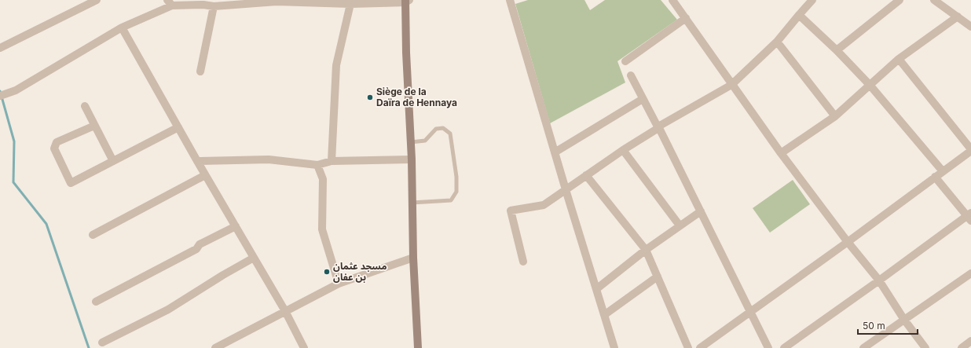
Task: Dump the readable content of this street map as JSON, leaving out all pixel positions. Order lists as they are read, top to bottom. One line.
{"places":["Siège de la Daïra de Hennaya","مسجد عثمان بن عفان"],"scale_bar":"50 m"}
